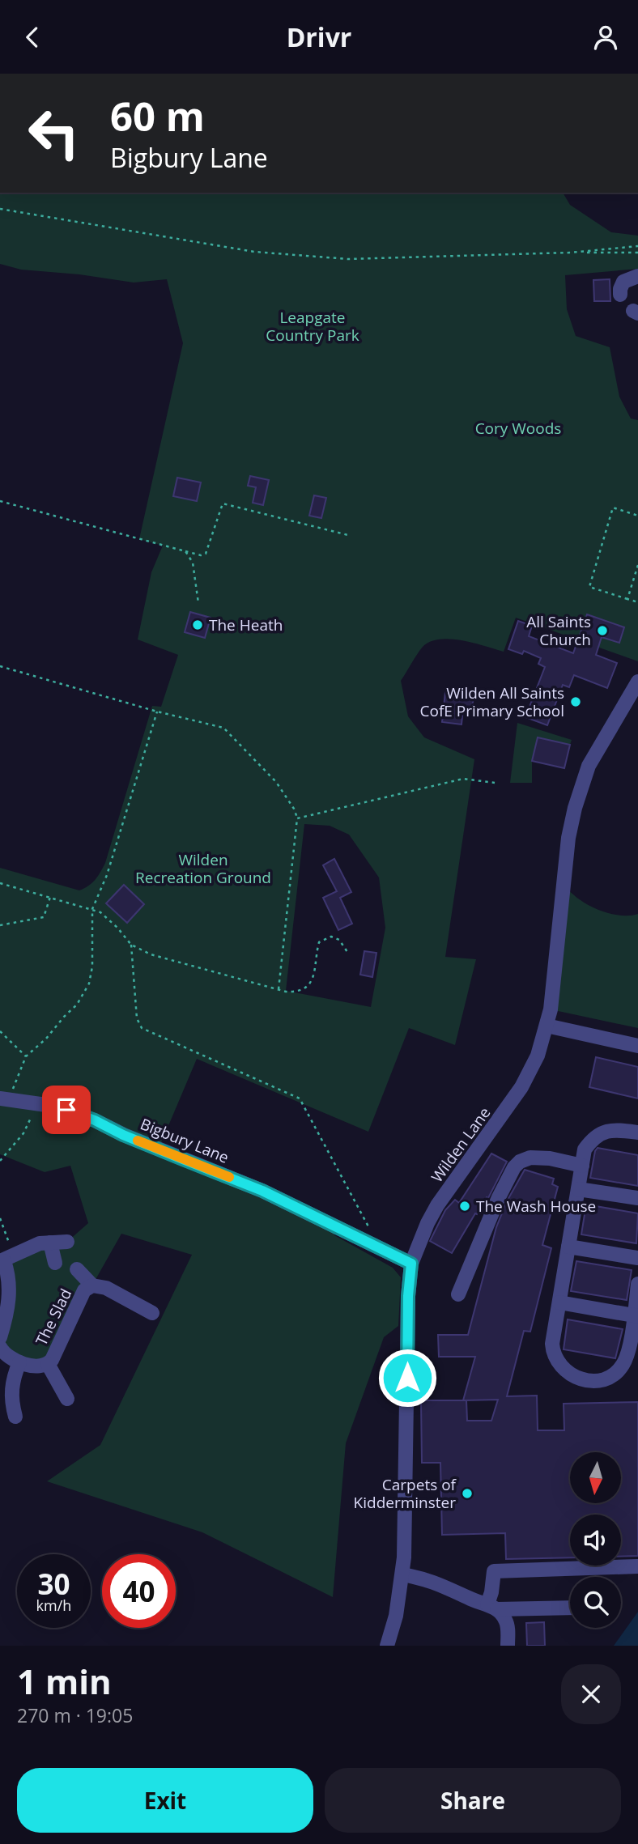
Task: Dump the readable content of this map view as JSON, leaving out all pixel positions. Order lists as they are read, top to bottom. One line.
{"streets":{"street":["Bigbury Lane","Wilden Lane","The Slad"]},"crossings":[["Bigbury Lane","Wilden Lane"]],"parks":["Leapgate Country Park","Cory Woods","Wilden Recreation Ground"],"places":["The Heath","All Saints Church","Wilden All Saints CofE Primary School","The Wash House","Carpets of Kidderminster"],"north":"bottom","page":{"header":"Drivr","turn":["60 m","Bigbury Lane"],"speed":"30 km/h","limit":"40","heading":["1 min","270 m · 19:05"],"buttons":["Exit","Share"]}}
